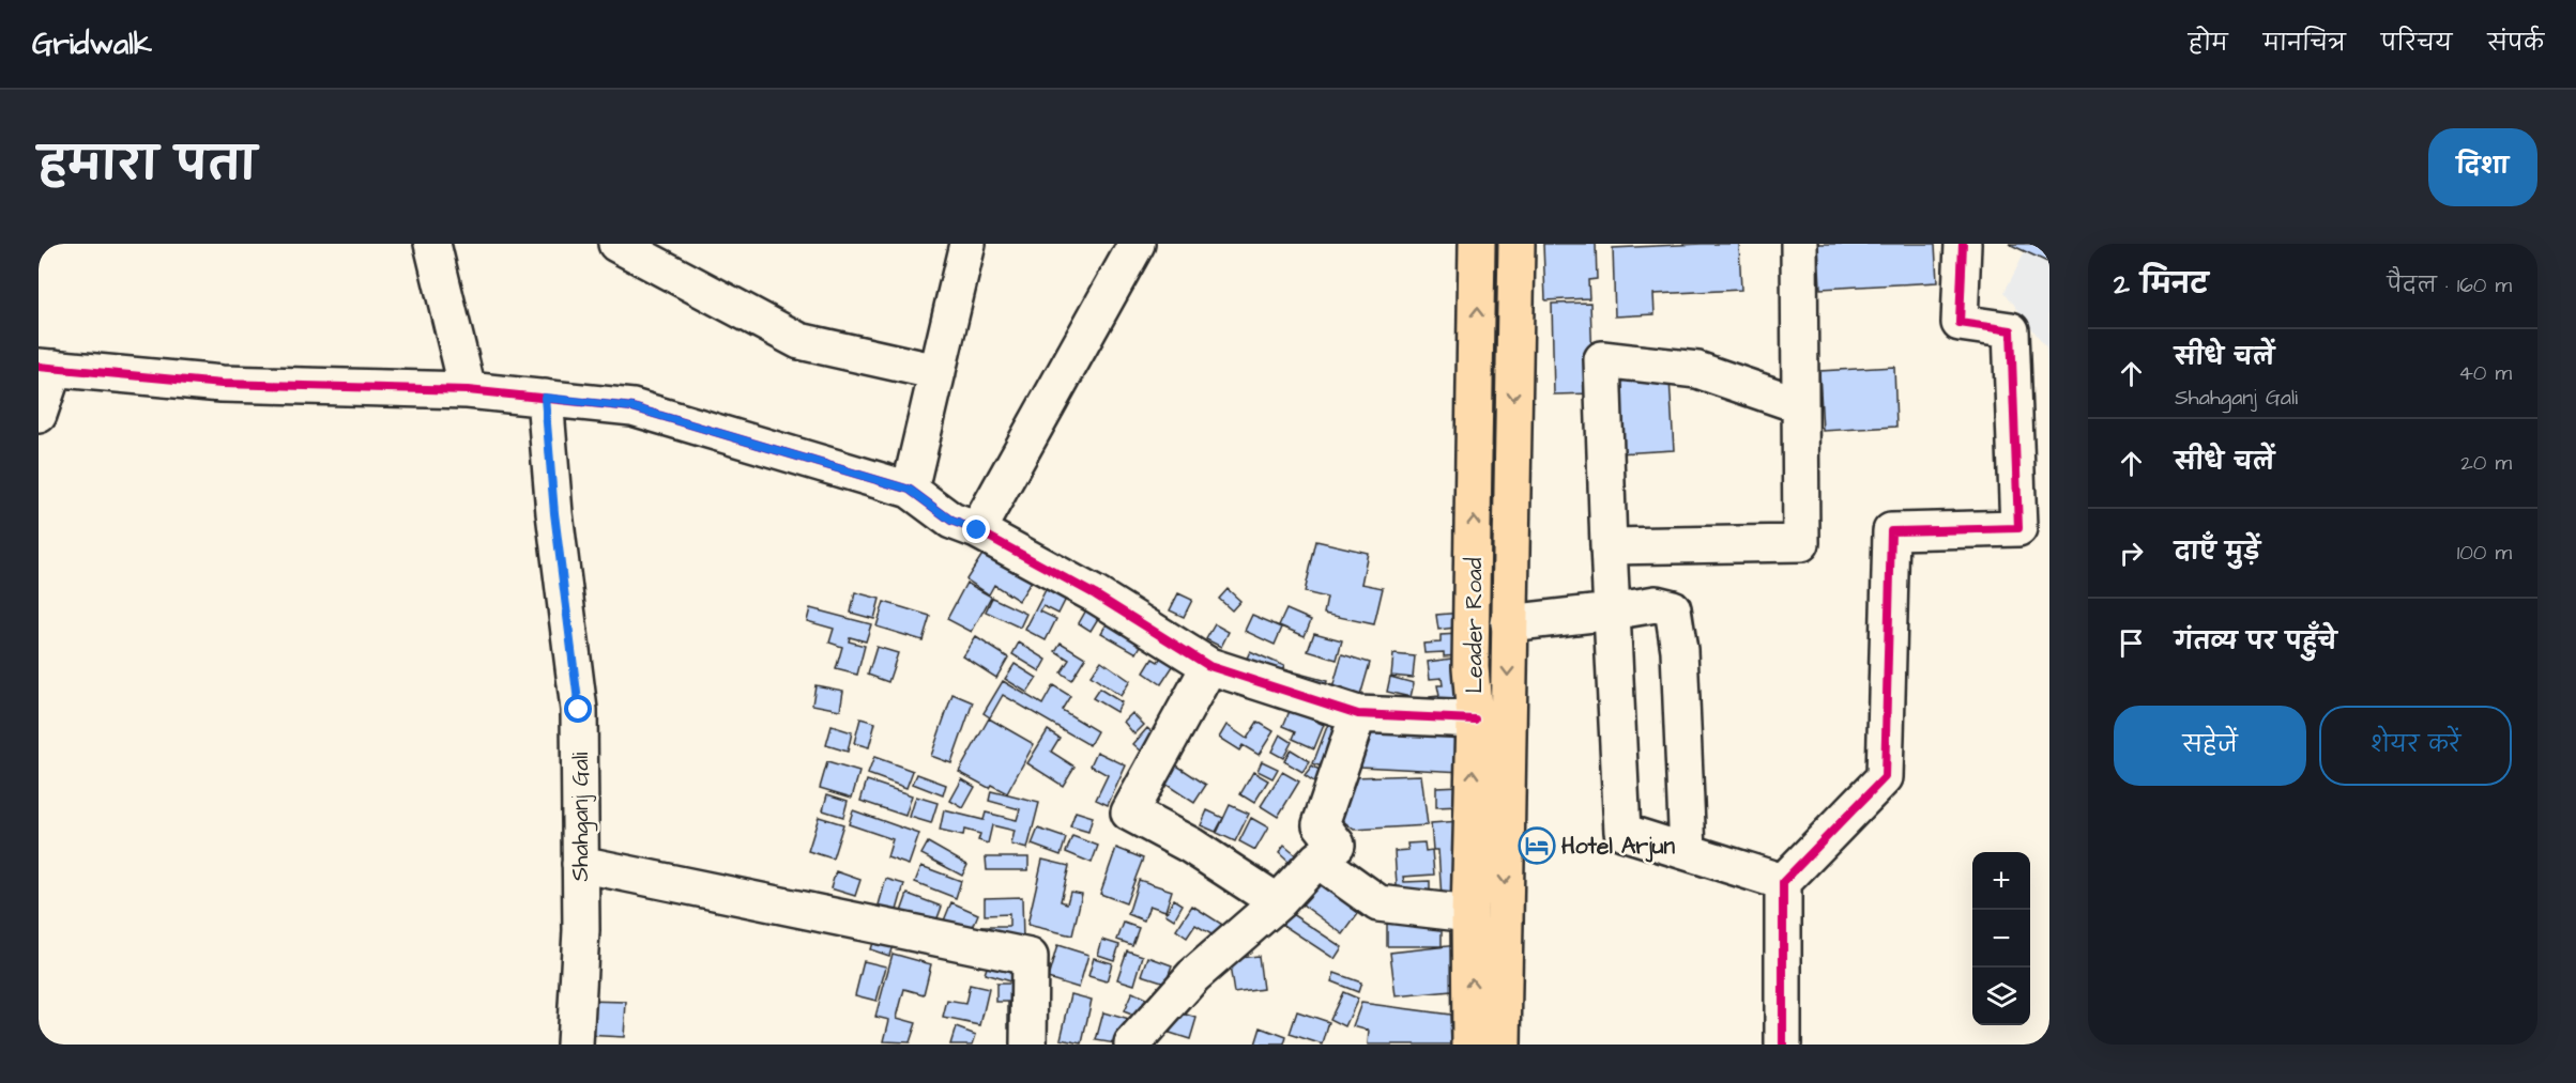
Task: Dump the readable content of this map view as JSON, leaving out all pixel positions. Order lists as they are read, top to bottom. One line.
{"streets":{"main road":["Leader Road"],"street":["Shahganj Gali"]},"places":{"hotel":["Hotel Arjun"]},"page":{"header":"Gridwalk","nav":["होम","मानचित्र","परिचय","संपर्क"],"title":"हमारा पता","buttons":["दिशा",["सहेजें","शेयर करें"]],"heading":["2 मिनट","पैदल · 160 m"],"list":[["सीधे चलें","Shahganj Gali","40 m"],["सीधे चलें","20 m"],["दाएँ मुड़ें","100 m"],"गंतव्य पर पहुँचे"],"map_buttons":["+","−"]}}
